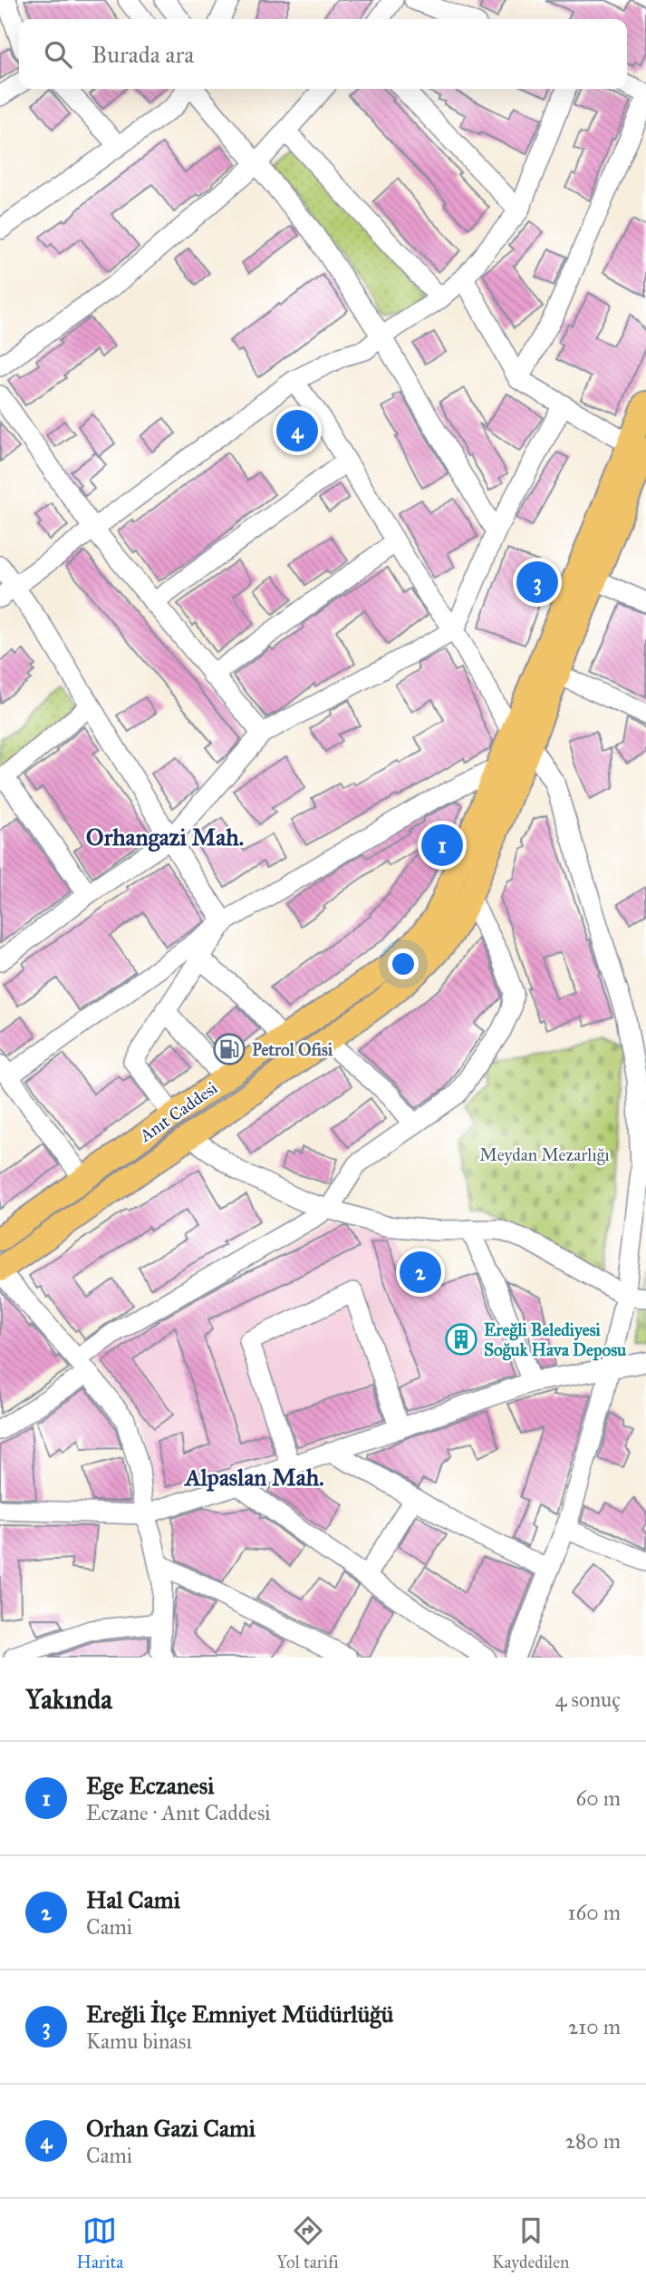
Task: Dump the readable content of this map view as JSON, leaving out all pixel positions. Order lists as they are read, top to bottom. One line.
{"streets":{"main road":["Anıt Caddesi"]},"districts":["Orhangazi Mah.","Alpaslan Mah."],"parks":["Meydan Mezarlığı"],"places":{"fuel station":["Petrol Ofisi"],"building":["Ereğli Belediyesi Soğuk Hava Deposu"]},"page":{"search":"Burada ara","pins":["4","3","1","2"],"heading":["Yakında","4 sonuç"],"list":[{"mark":"1","name":"Ege Eczanesi","note":"Eczane · Anıt Caddesi","value":"60 m"},{"mark":"2","name":"Hal Cami","note":"Cami","value":"160 m"},{"mark":"3","name":"Ereğli İlçe Emniyet Müdürlüğü","note":"Kamu binası","value":"210 m"},{"mark":"4","name":"Orhan Gazi Cami","note":"Cami","value":"280 m"}],"nav":["Harita","Yol tarifi","Kaydedilen"]}}
